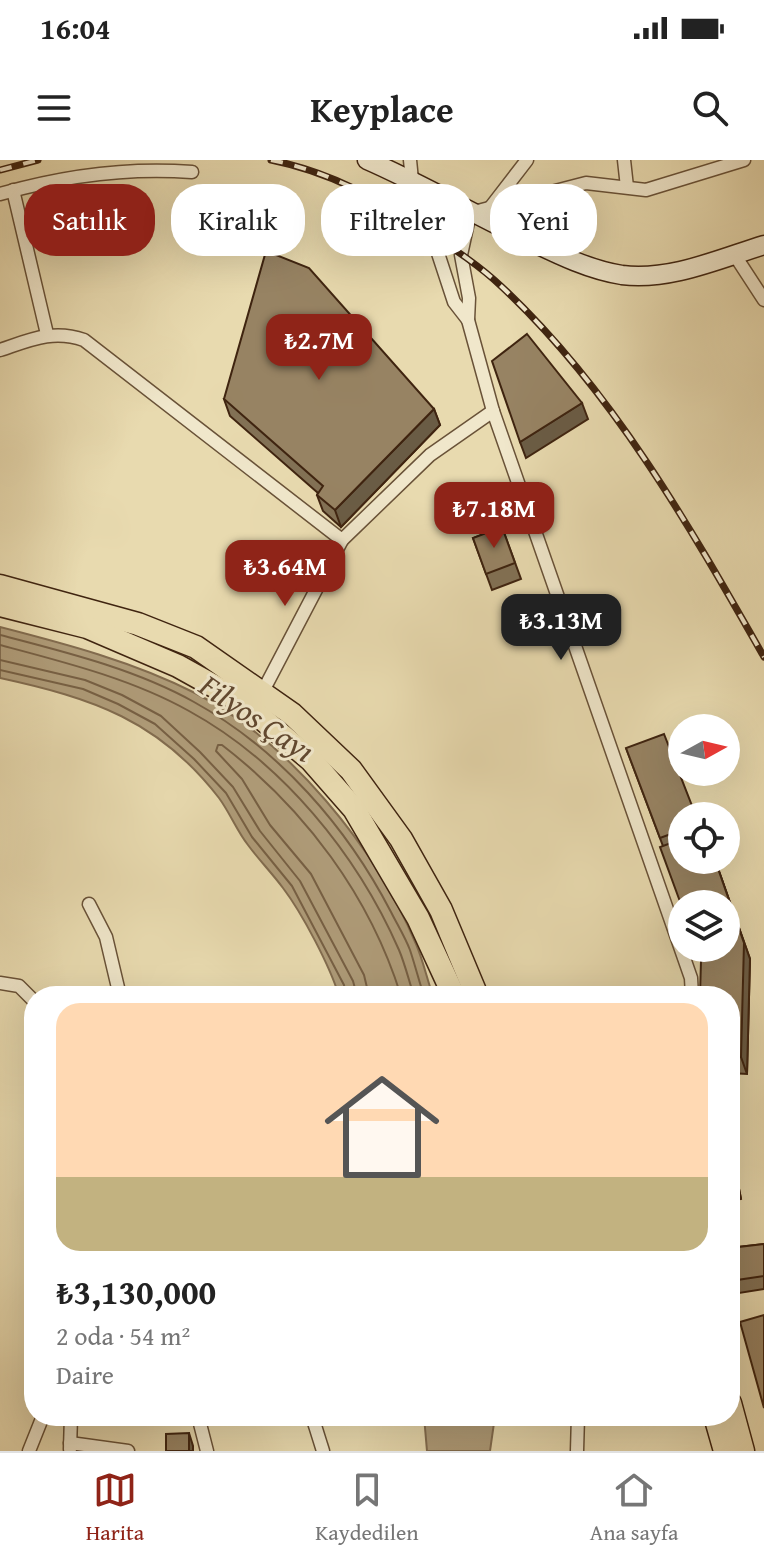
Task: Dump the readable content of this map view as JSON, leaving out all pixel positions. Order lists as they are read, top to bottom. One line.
{"water":["Filyos Çayı"],"north":"right","page":{"status":"16:04","header":"Keyplace","chip":["Satılık","Kiralık","Filtreler","Yeni"],"price":["₺2.7M","₺7.18M","₺3.64M","₺3.13M"],"list":[{"name":"₺3,130,000","note":"2 oda · 54 m² · Daire"}],"tabs":["Harita","Kaydedilen","Ana sayfa"]}}
